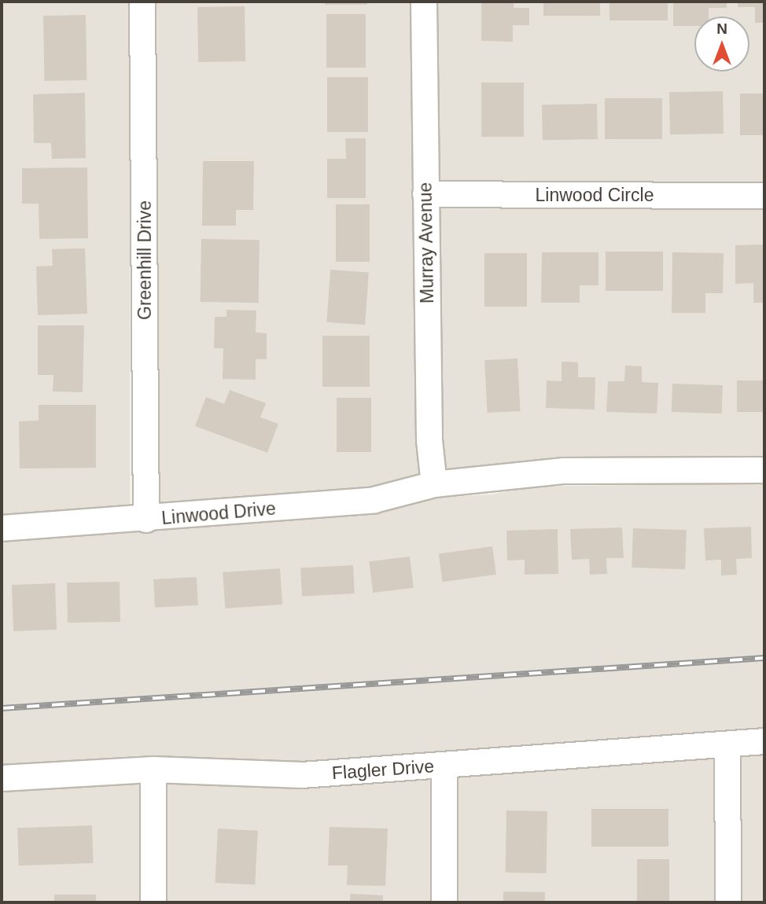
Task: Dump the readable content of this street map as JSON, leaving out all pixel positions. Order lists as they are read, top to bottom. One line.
{"streets":{"street":["Linwood Circle","Murray Avenue","Greenhill Drive","Linwood Drive","Flagler Drive"]},"crossings":[["Linwood Circle","Murray Avenue"],["Murray Avenue","Linwood Drive"],["Greenhill Drive","Linwood Drive"]],"north":"top"}
